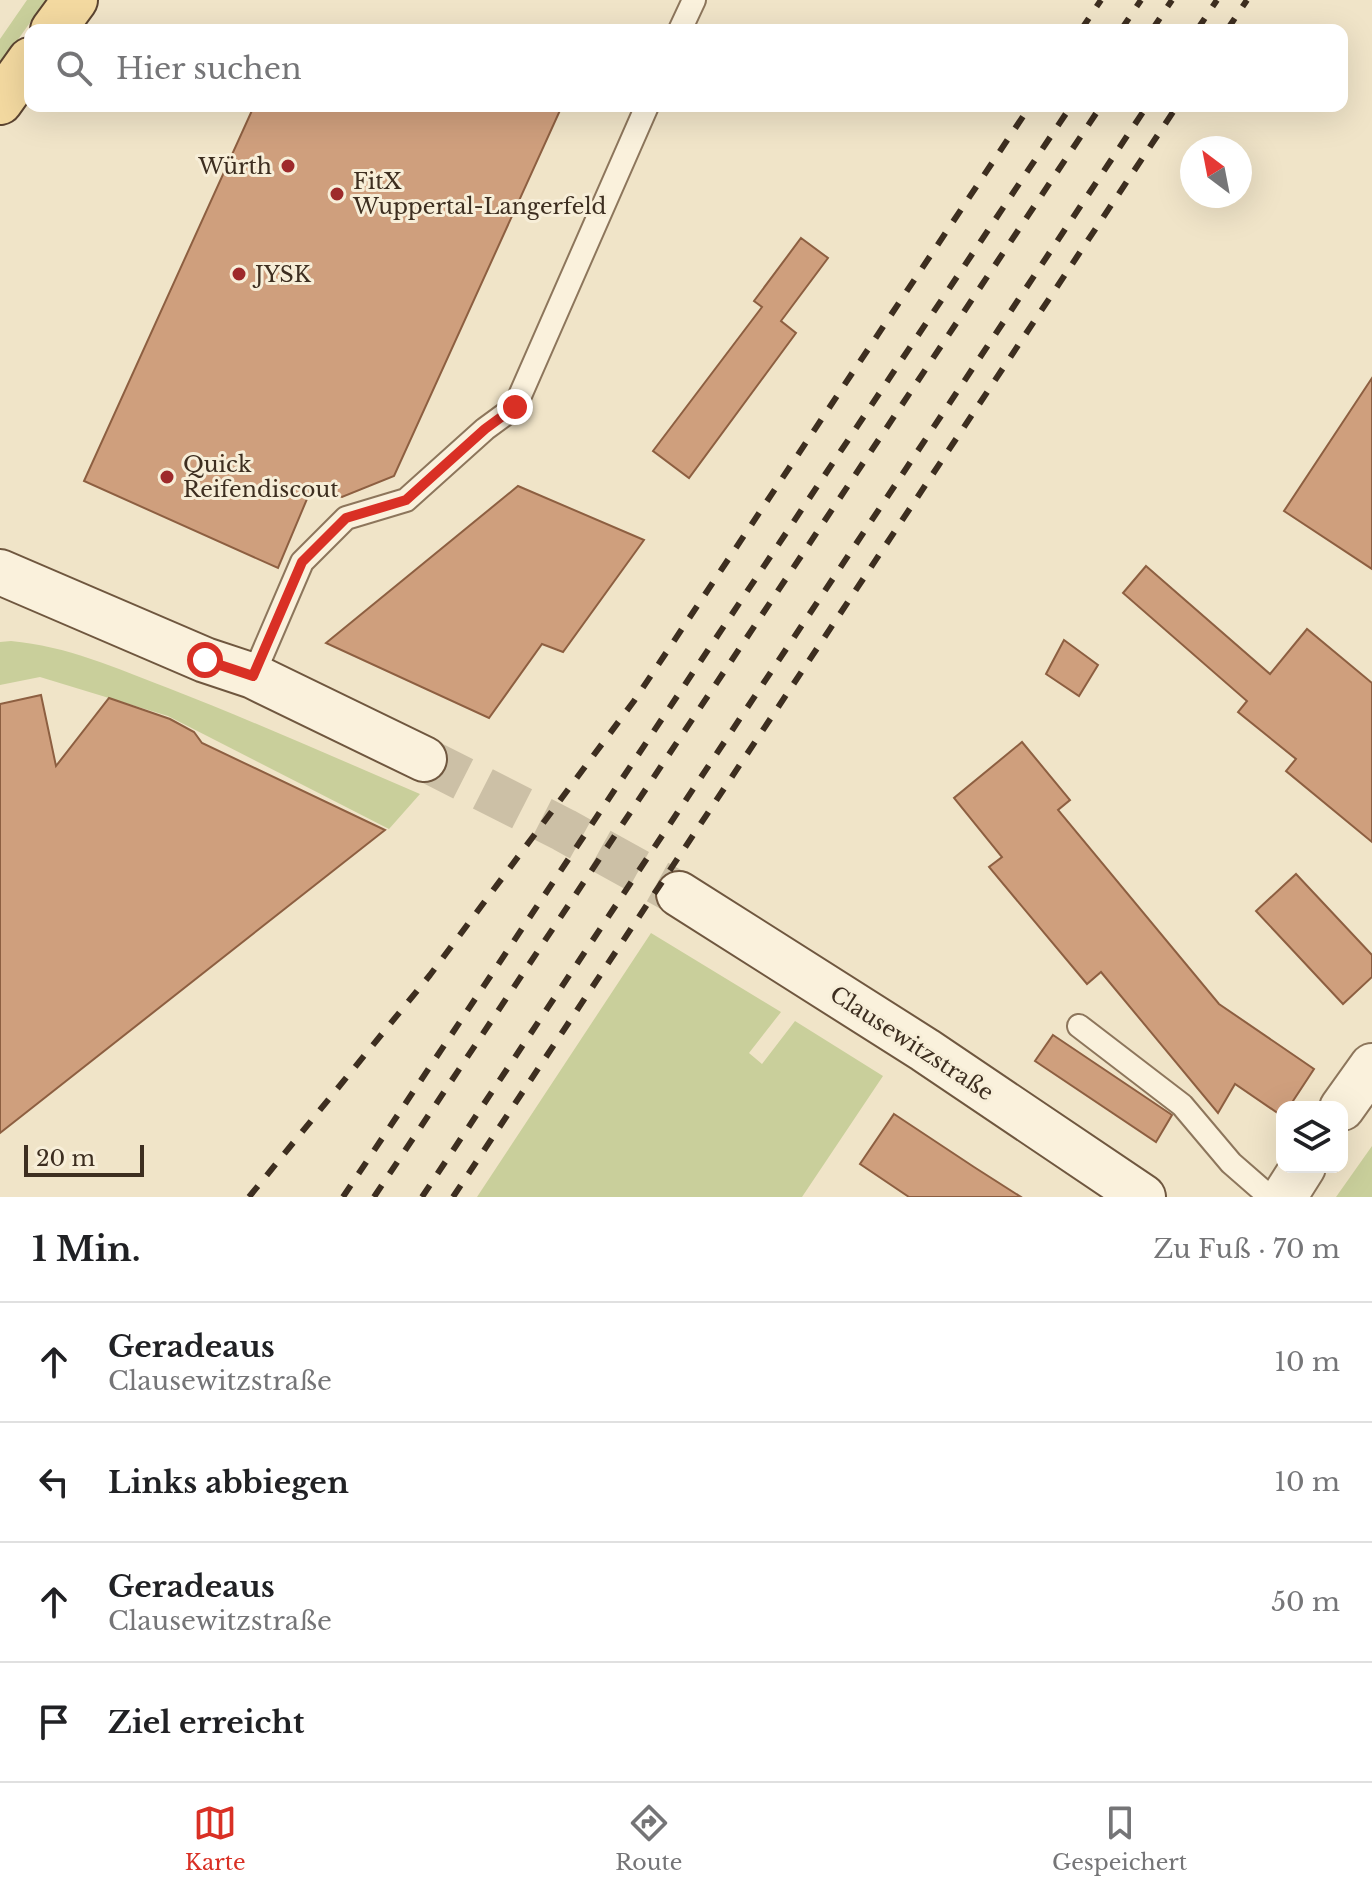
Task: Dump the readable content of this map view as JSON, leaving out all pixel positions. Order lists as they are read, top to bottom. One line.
{"streets":{"street":["Clausewitzstraße"]},"places":["Würth","FitX Wuppertal-Langerfeld","JYSK","Quick Reifendiscout"],"scale_bar":"20 m","north":"top left","page":{"search":"Hier suchen","scale":"20 m","heading":["1 Min.","Zu Fuß · 70 m"],"list":[["Geradeaus","Clausewitzstraße","10 m"],["Links abbiegen","10 m"],["Geradeaus","Clausewitzstraße","50 m"],"Ziel erreicht"],"nav":["Karte","Route","Gespeichert"]}}
